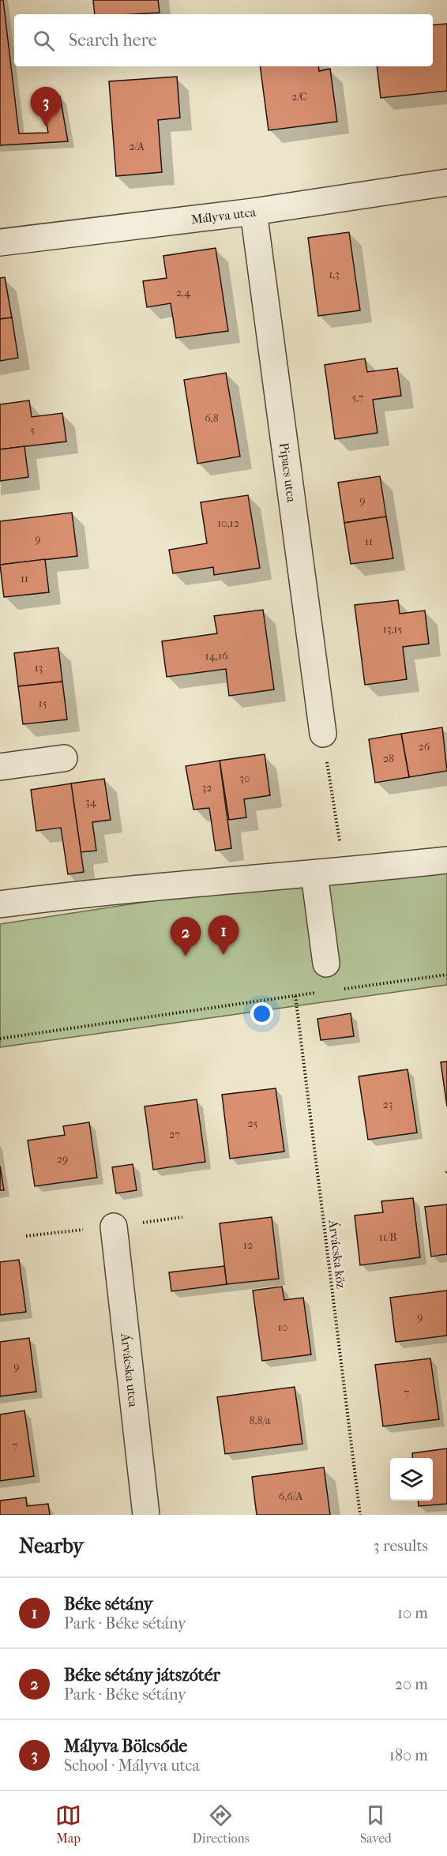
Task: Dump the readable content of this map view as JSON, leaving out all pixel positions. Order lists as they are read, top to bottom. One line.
{"streets":{"street":["Mályva utca","Pipacs utca","Árvácska utca"],"path":["Árvácska köz"]},"crossings":[["Mályva utca","Pipacs utca"]],"house_numbers":["2/C","2/A","1,3","2,4","5,7","6,8","5","9","10,12","9","11","11","13,15","14,16","13","15","26","28","30","32","34","23","25","27","29","11/B","12","9","10","9","7","8,8/a","7","6,6/A"],"page":{"search":"Search here","pins":["3","1","2"],"heading":["Nearby","3 results"],"list":[{"mark":"1","name":"Béke sétány","note":"Park · Béke sétány","value":"10 m"},{"mark":"2","name":"Béke sétány játszótér","note":"Park · Béke sétány","value":"20 m"},{"mark":"3","name":"Mályva Bölcsőde","note":"School · Mályva utca","value":"180 m"}],"nav":["Map","Directions","Saved"]}}
